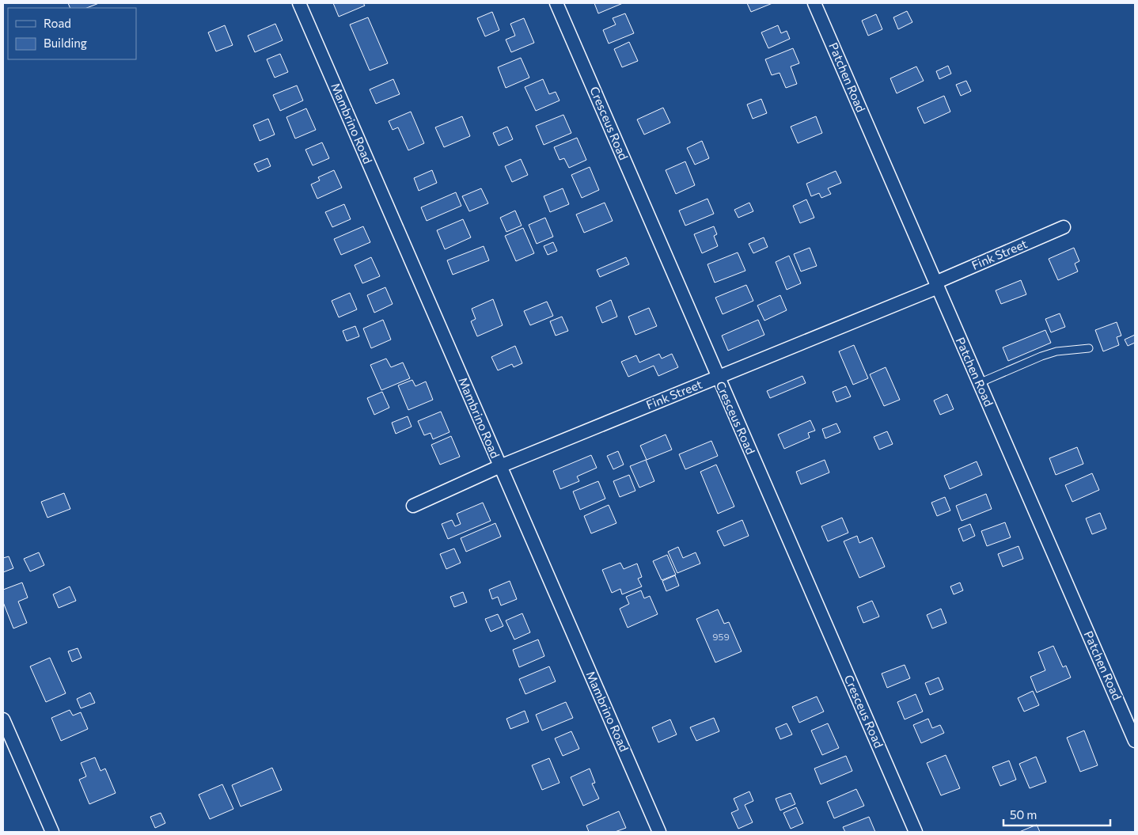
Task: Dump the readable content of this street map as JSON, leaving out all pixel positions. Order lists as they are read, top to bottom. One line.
{"streets":{"street":["Patchen Road","Mambrino Road","Cresceus Road","Fink Street"]},"crossings":[["Patchen Road","Fink Street"],["Mambrino Road","Fink Street"],["Cresceus Road","Fink Street"]],"house_numbers":["959"],"legend":["Road","Building"],"scale_bar":"50 m"}
